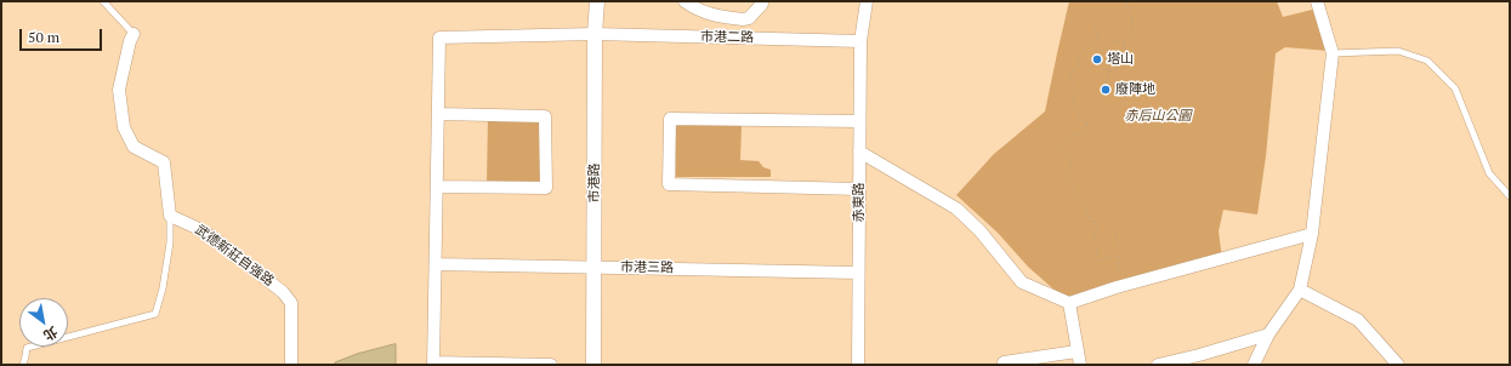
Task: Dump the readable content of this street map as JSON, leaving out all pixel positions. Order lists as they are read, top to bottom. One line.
{"streets":{"street":["市港二路","市港路","赤東路","武德新莊自強路","市港三路"]},"crossings":[["市港二路","市港路"],["市港二路","赤東路"],["市港路","市港三路"],["赤東路","市港三路"]],"parks":["赤后山公園"],"places":["塔山","廢陣地"],"scale_bar":"50 m","north":"bottom right"}
